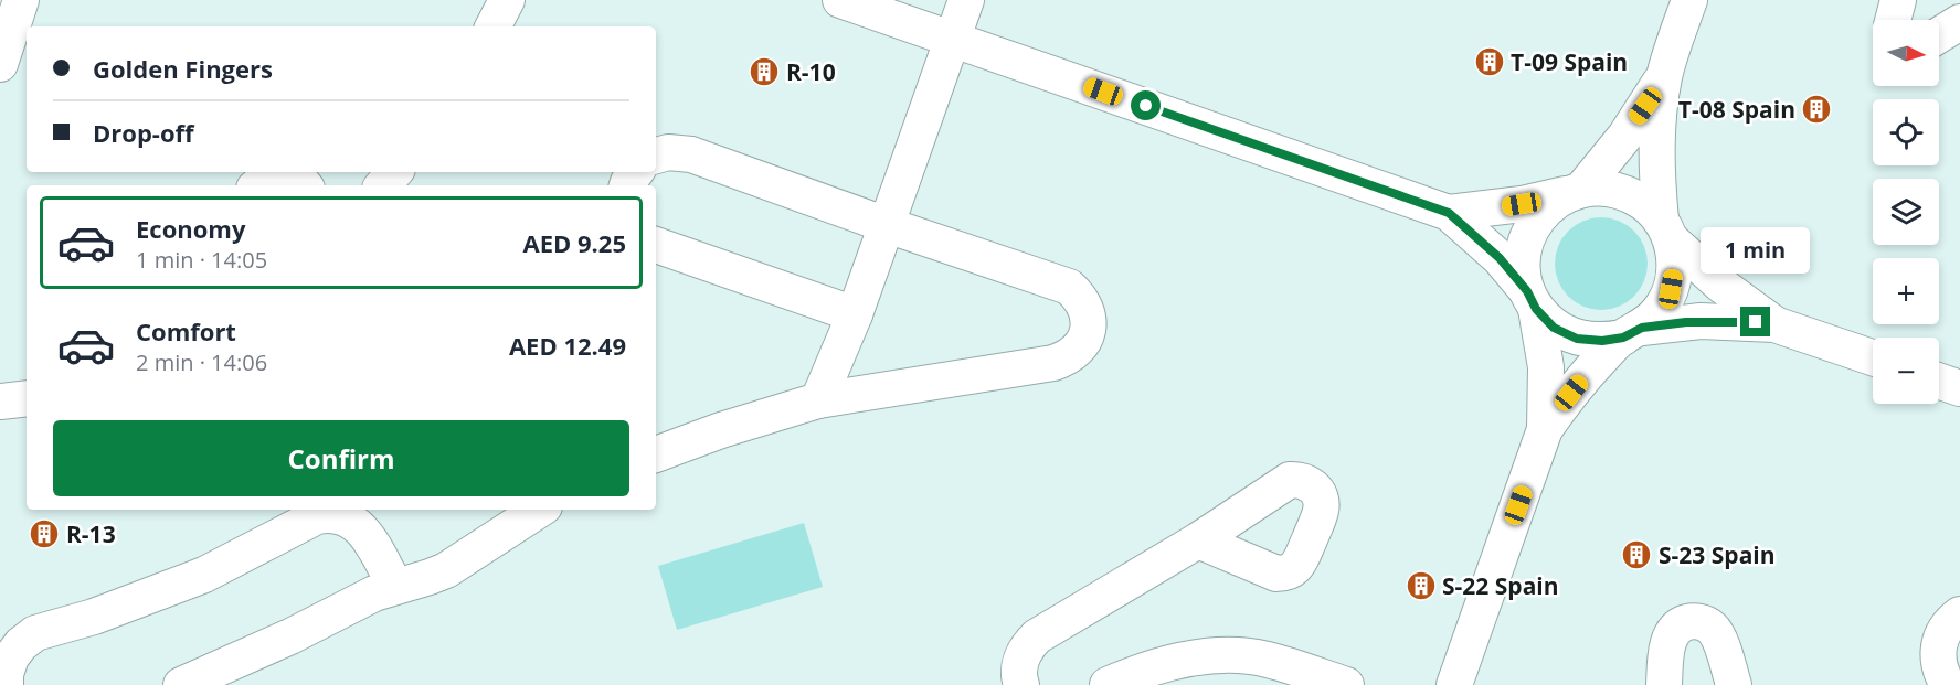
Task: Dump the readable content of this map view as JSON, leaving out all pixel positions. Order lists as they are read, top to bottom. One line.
{"places":{"building":["T-09 Spain","R-10","T-08 Spain","R-13","S-23 Spain","S-22 Spain"]},"north":"right","page":{"map_buttons":["+","−"],"banner":["Golden Fingers","Drop-off"],"list":[{"name":"Economy","note":"1 min · 14:05","value":"AED 9.25"},{"name":"Comfort","note":"2 min · 14:06","value":"AED 12.49"}],"bubble":"1 min","buttons":"Confirm"}}
